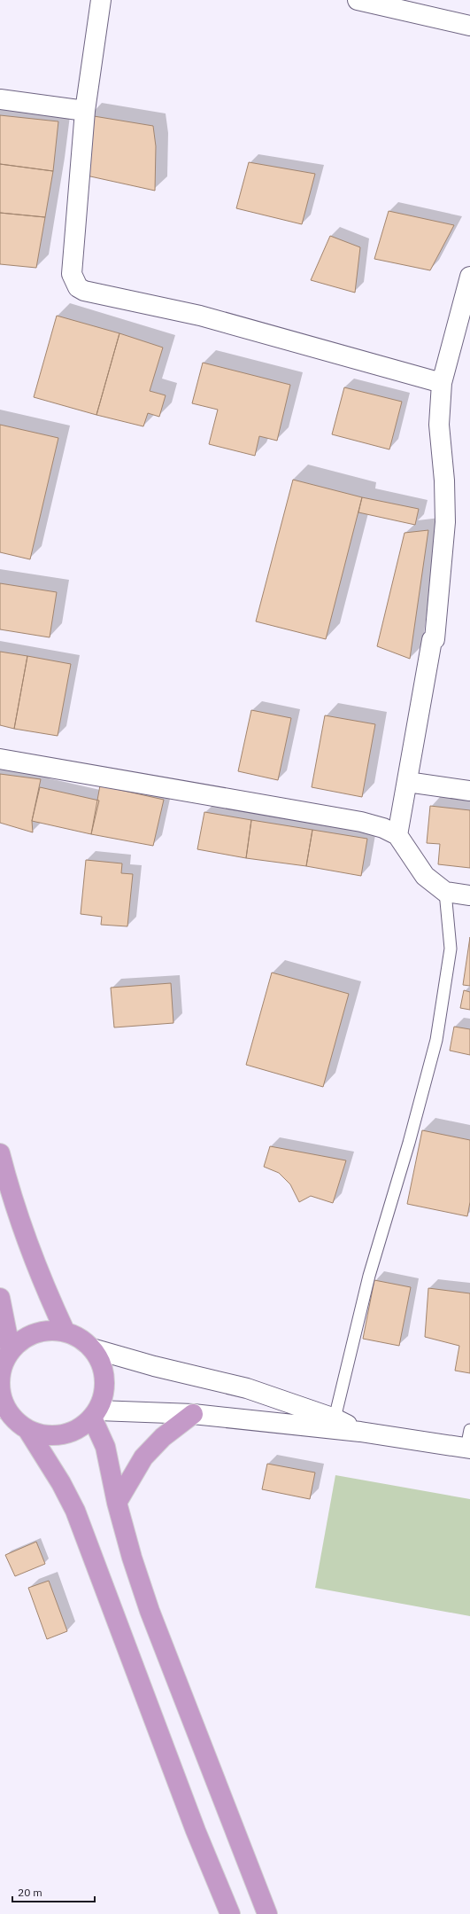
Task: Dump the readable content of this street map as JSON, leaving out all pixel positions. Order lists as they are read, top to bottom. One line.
{"scale_bar":"20 m"}
